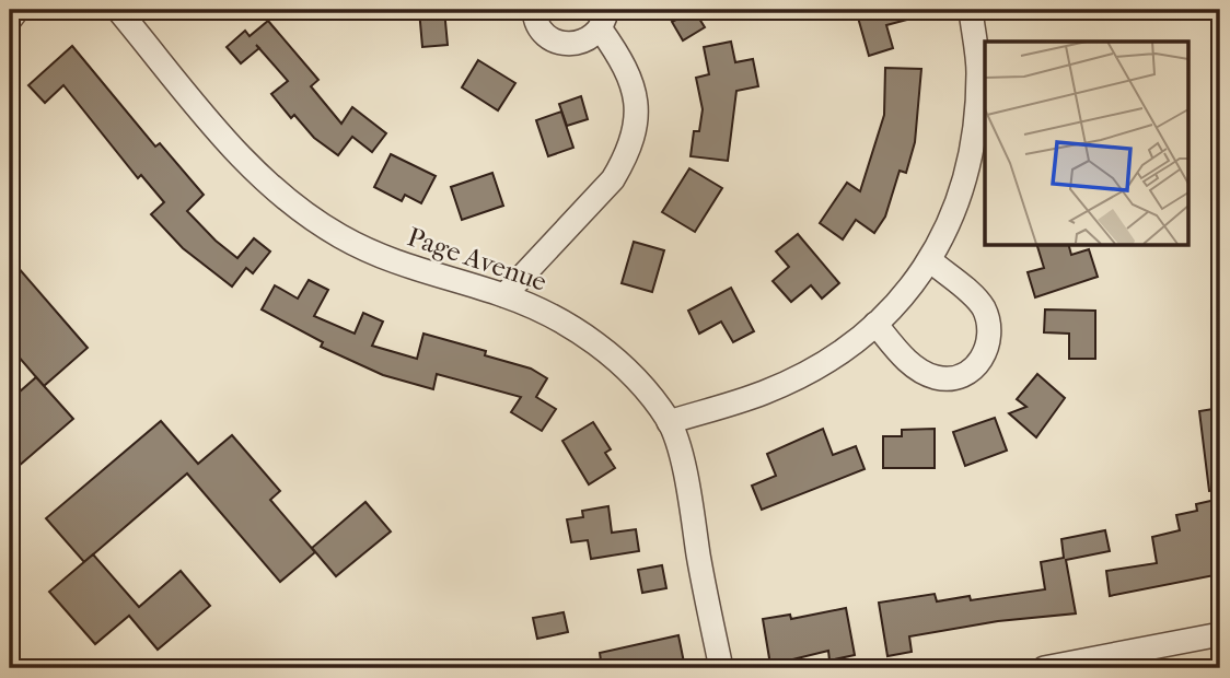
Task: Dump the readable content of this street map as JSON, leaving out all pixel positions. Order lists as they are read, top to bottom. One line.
{"streets":{"street":["Page Avenue"]}}
